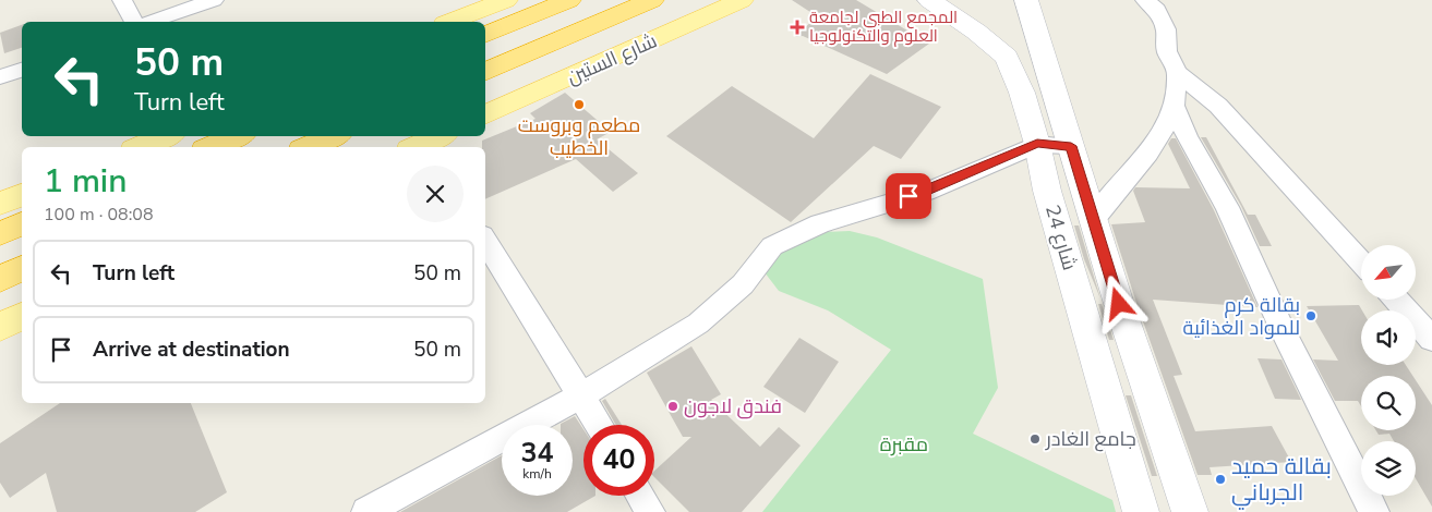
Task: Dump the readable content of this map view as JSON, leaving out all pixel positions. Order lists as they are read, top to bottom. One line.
{"streets":{"highway":["شارع الستين"],"street":["شارع 24"]},"parks":["مقبرة"],"places":{"health":["المجمع الطبي لجامعة العلوم والتكنولوجيا"],"other":["مطعم وبروست الخطيب","بقالة كرم للمواد الغذائية","فندق لاجون","جامع الغادر","بقالة حميد الجرباني"]},"north":"bottom left","page":{"turn":["50 m","Turn left"],"heading":["1 min","100 m · 08:08"],"list":[{"name":"Turn left","value":"50 m"},{"name":"Arrive at destination","value":"50 m"}],"speed":"34 km/h","limit":"40"}}
